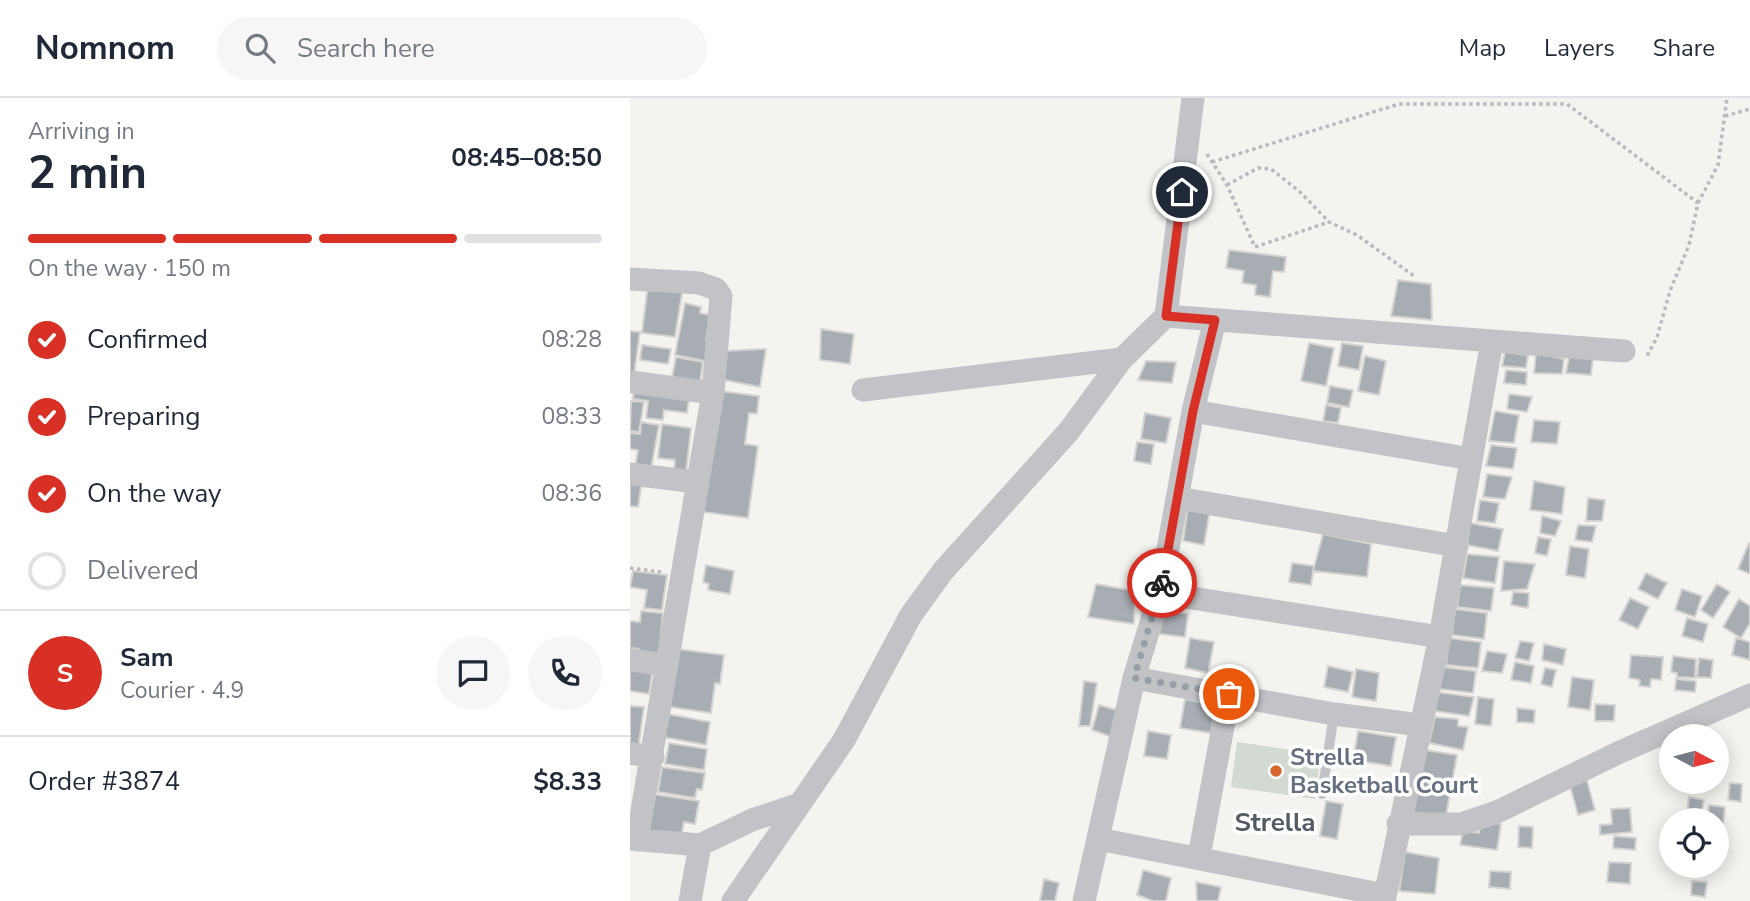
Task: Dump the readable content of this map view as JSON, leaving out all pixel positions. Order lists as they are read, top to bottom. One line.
{"districts":["Strella"],"places":["Strella Basketball Court"],"north":"right","page":{"header":"Nomnom","search":"Search here","nav":["Map","Layers","Share"],"heading":["2 min","Arriving in","08:45–08:50"],"panel":["Sam","Courier · 4.9","Order #3874","$8.33"],"bar":"On the way · 150 m","list":[["Confirmed","08:28"],["Preparing","08:33"],["On the way","08:36"],"Delivered"],"round":"S"}}
